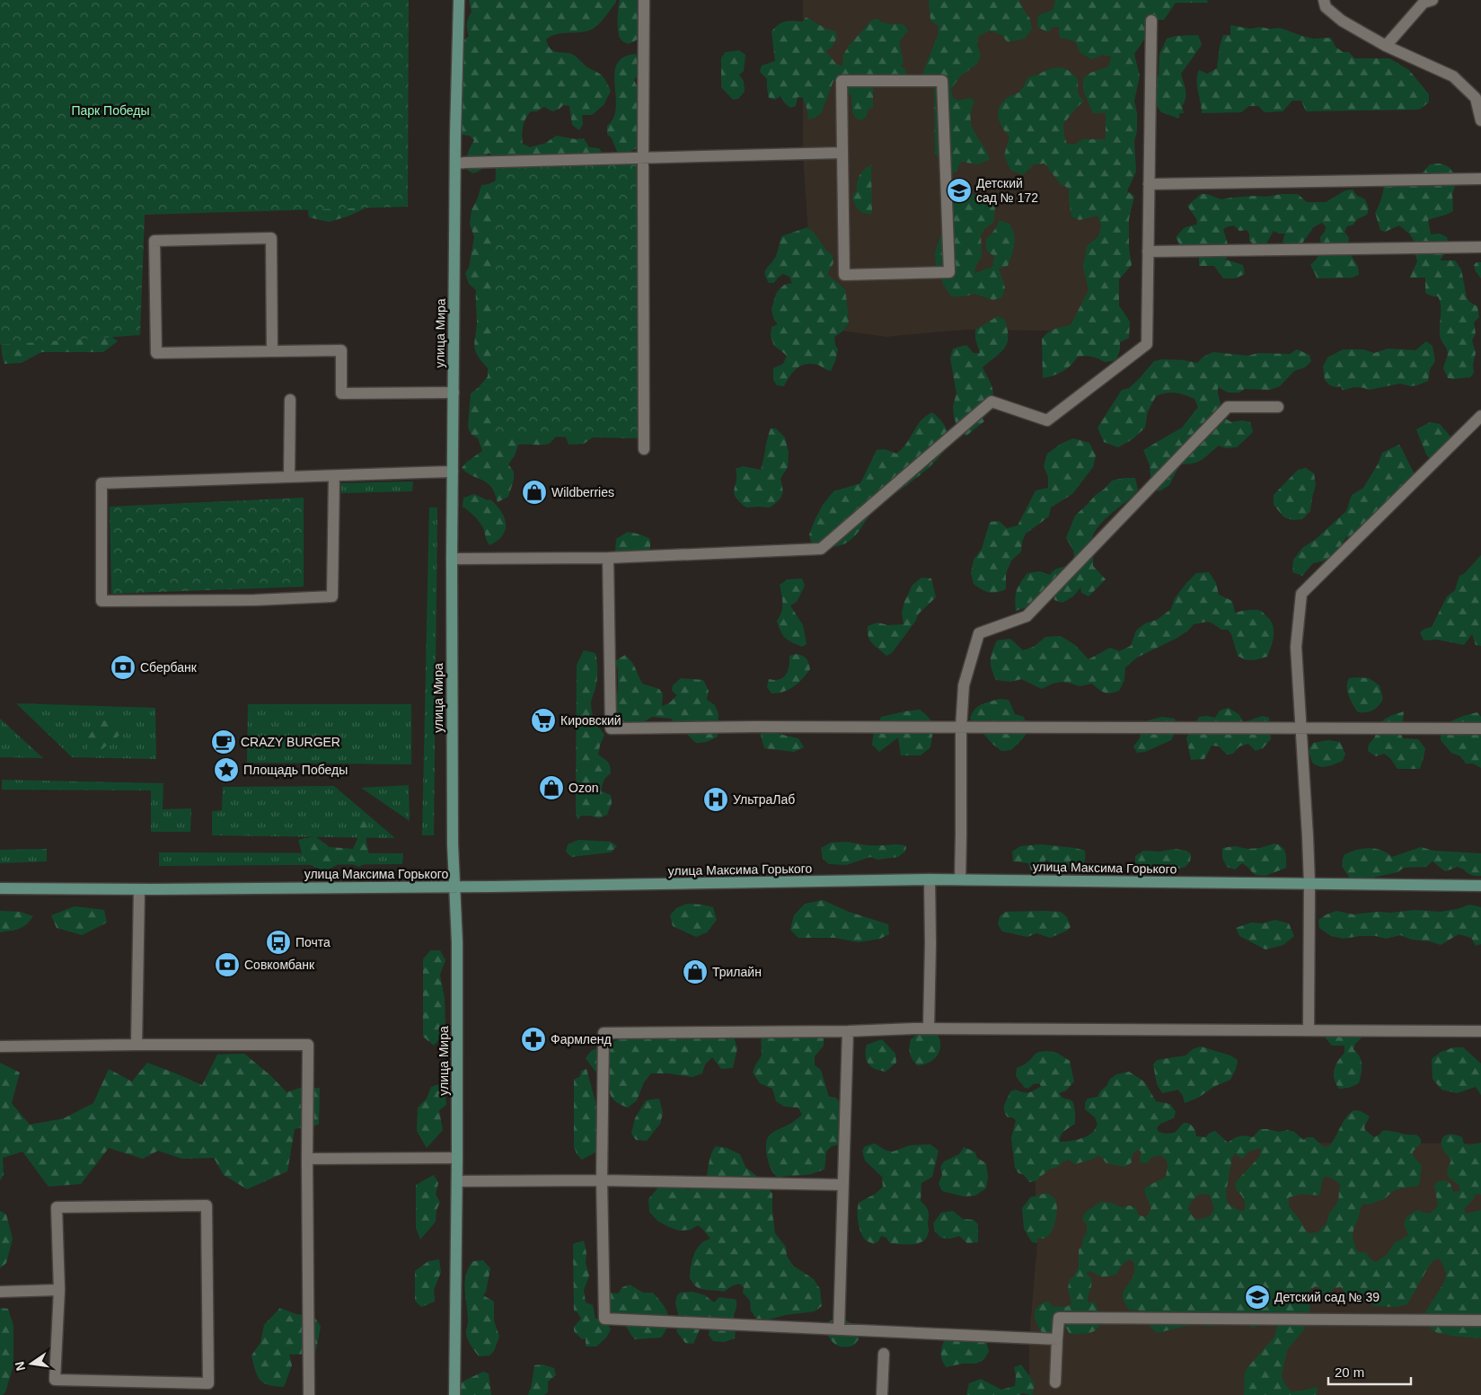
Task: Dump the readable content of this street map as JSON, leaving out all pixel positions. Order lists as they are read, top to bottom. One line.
{"streets":{"main road":["улица Мира","улица Максима Горького"]},"crossings":[["улица Мира","улица Максима Горького"]],"parks":["Парк Победы"],"places":{"school or university":["Детский сад № 172","Детский сад № 39"],"shop":["Wildberries","Ozon","Трилайн"],"bank":["Сбербанк","Совкомбанк"],"supermarket":["Кировский"],"cafe":["CRAZY BURGER"],"place":["Площадь Победы"],"hospital":["УльтраЛаб"],"bus stop":["Почта"],"pharmacy":["Фармленд"]},"scale_bar":"20 m","north":"left"}
